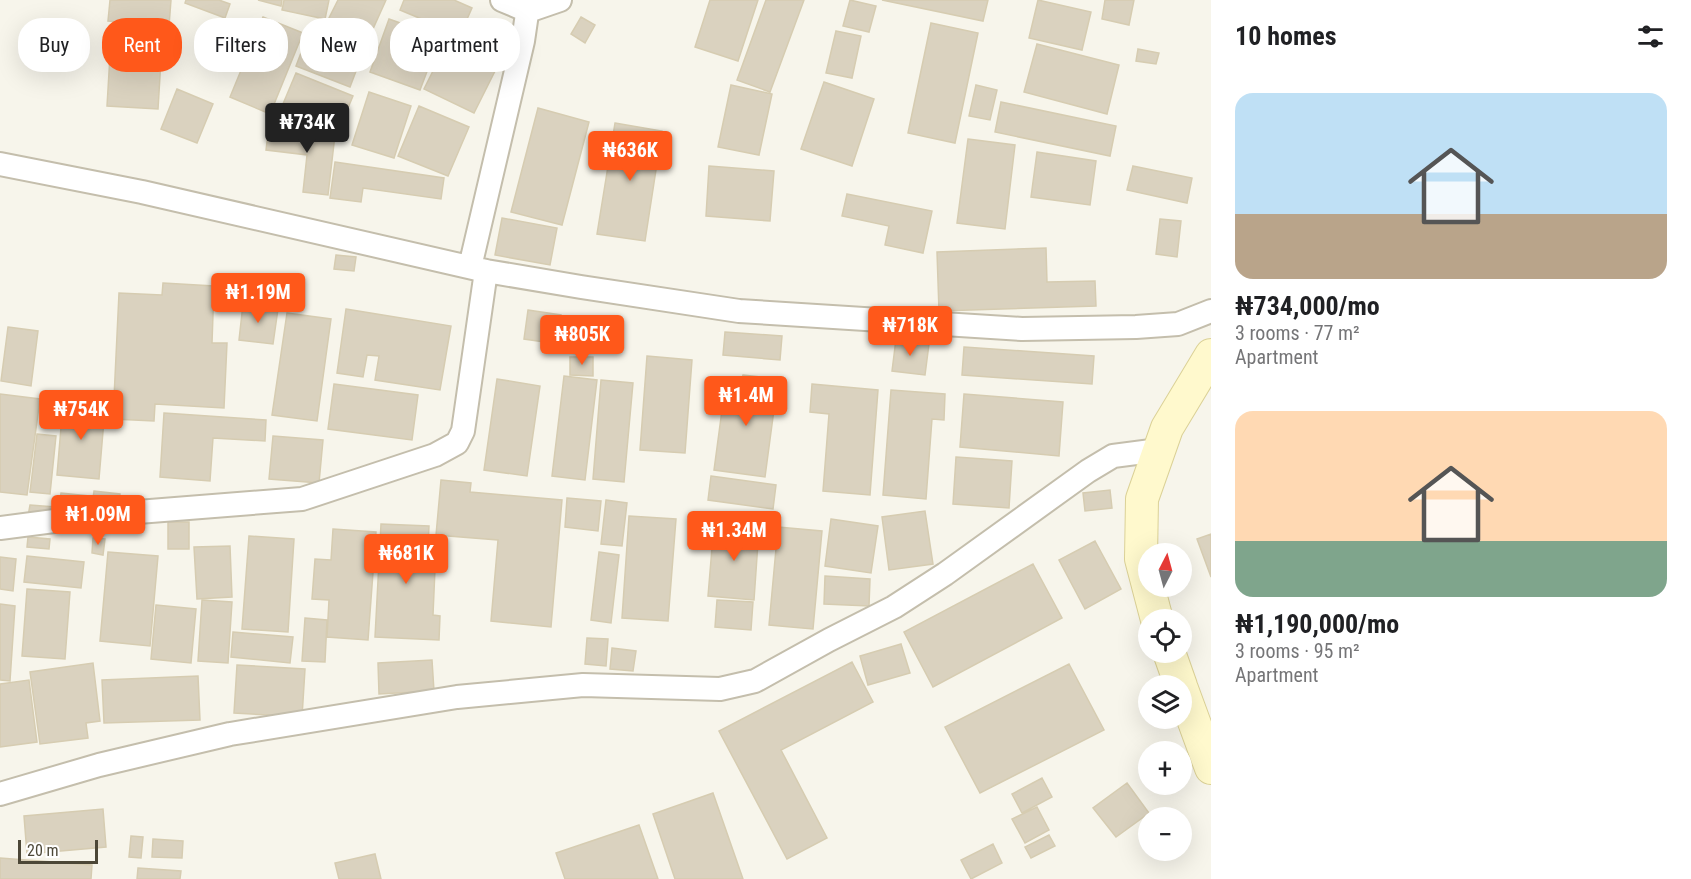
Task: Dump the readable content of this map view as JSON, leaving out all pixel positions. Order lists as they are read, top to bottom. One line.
{"scale_bar":"20 m","north":"top","page":{"heading":"10 homes","chip":["Buy","Rent","Filters","New","Apartment"],"list":[{"name":"₦734,000/mo","note":"3 rooms · 77 m² · Apartment"},{"name":"₦1,190,000/mo","note":"3 rooms · 95 m² · Apartment"}],"price":["₦734K","₦636K","₦1.19M","₦718K","₦805K","₦1.4M","₦754K","₦1.09M","₦1.34M","₦681K"],"map_buttons":["+","−"],"scale":"20 m"}}
